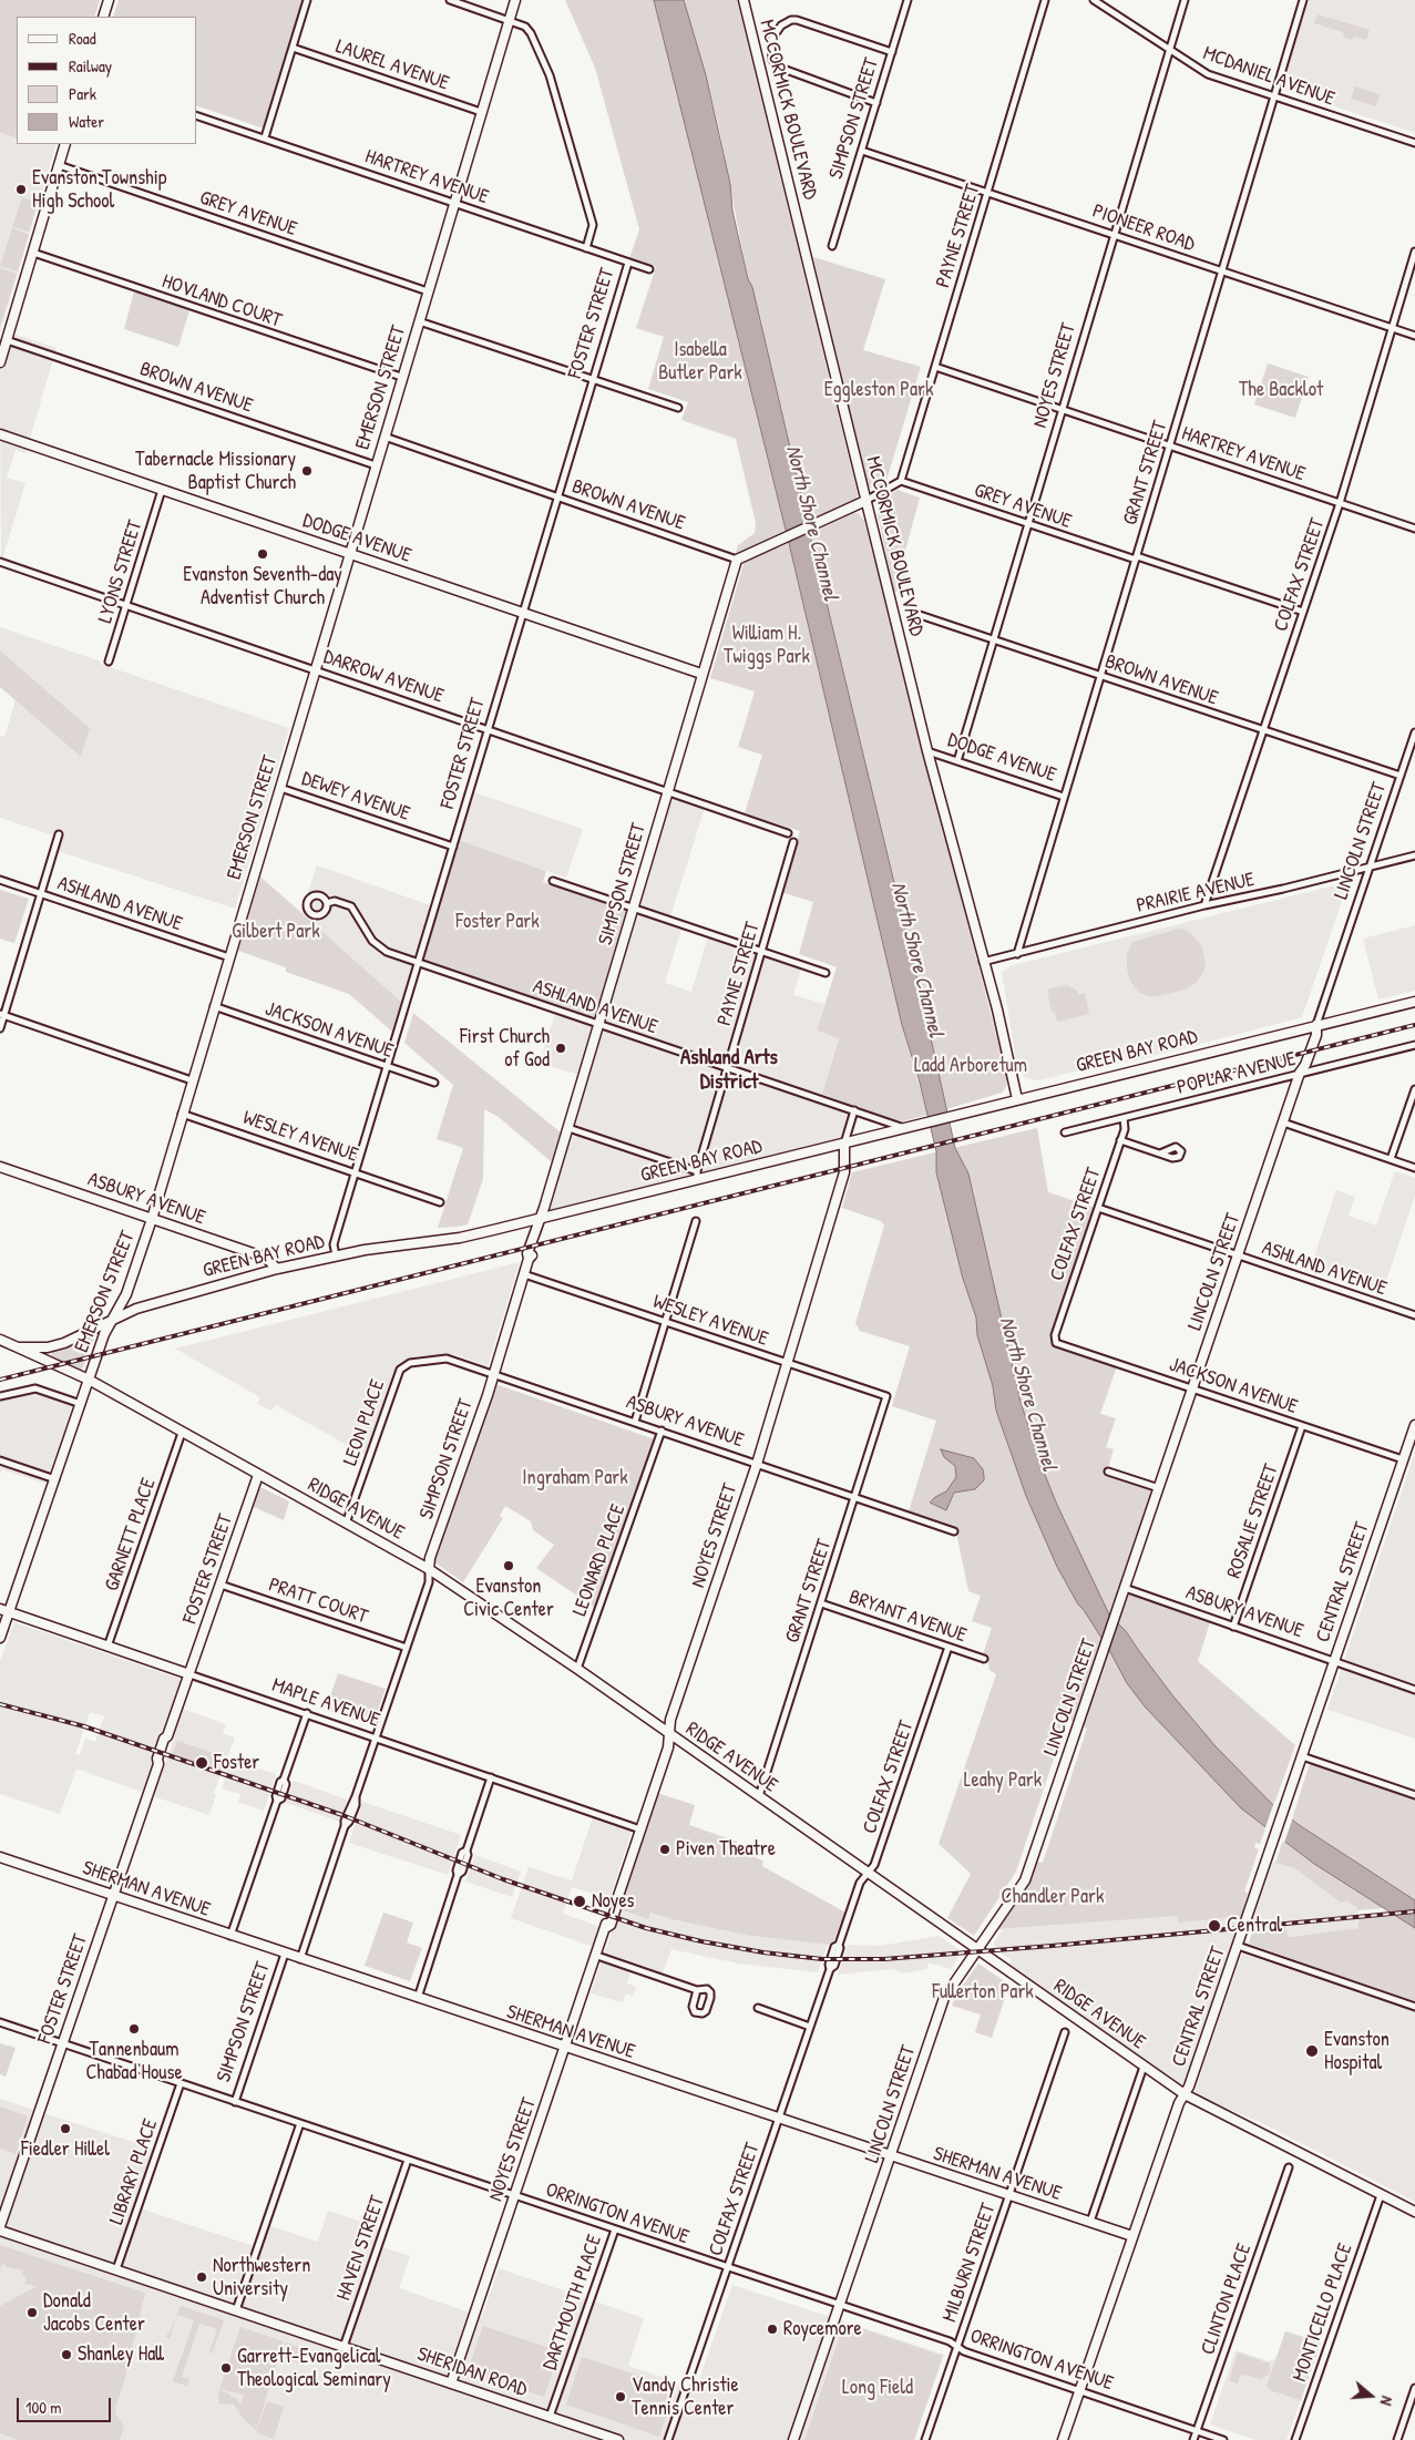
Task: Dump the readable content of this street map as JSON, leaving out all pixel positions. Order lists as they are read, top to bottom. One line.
{"streets":{"street":["LAUREL AVENUE","MCDANIEL AVENUE","MCCORMICK BOULEVARD","SIMPSON STREET","HARTREY AVENUE","GREY AVENUE","PIONEER ROAD","PAYNE STREET","HOVLAND COURT","FOSTER STREET","NOYES STREET","BROWN AVENUE","EMERSON STREET","GRANT STREET","DODGE AVENUE","LYONS STREET","COLFAX STREET","DARROW AVENUE","DEWEY AVENUE","LINCOLN STREET","PRAIRIE AVENUE","ASHLAND AVENUE","JACKSON AVENUE","GREEN BAY ROAD","POPLAR AVENUE","WESLEY AVENUE","ASBURY AVENUE","LEON PLACE","RIDGE AVENUE","ROSALIE STREET","GARNETT PLACE","LEONARD PLACE","CENTRAL STREET","PRATT COURT","BRYANT AVENUE","MAPLE AVENUE","SHERMAN AVENUE","LIBRARY PLACE","ORRINGTON AVENUE","HAVEN STREET","MILBURN STREET","CLINTON PLACE","DARTMOUTH PLACE","MONTICELLO PLACE","SHERIDAN ROAD"]},"crossings":[["LAUREL AVENUE","EMERSON STREET"],["MCDANIEL AVENUE","NOYES STREET"],["MCDANIEL AVENUE","GRANT STREET"],["MCCORMICK BOULEVARD","DODGE AVENUE"],["MCCORMICK BOULEVARD","PRAIRIE AVENUE"],["MCCORMICK BOULEVARD","GREEN BAY ROAD"],["SIMPSON STREET","PIONEER ROAD"],["SIMPSON STREET","BROWN AVENUE"],["SIMPSON STREET","DODGE AVENUE"],["SIMPSON STREET","DARROW AVENUE"],["SIMPSON STREET","ASHLAND AVENUE"],["SIMPSON STREET","GREEN BAY ROAD"],["SIMPSON STREET","WESLEY AVENUE"],["SIMPSON STREET","ASBURY AVENUE"],["SIMPSON STREET","RIDGE AVENUE"],["SIMPSON STREET","PRATT COURT"],["SIMPSON STREET","MAPLE AVENUE"],["SIMPSON STREET","SHERMAN AVENUE"],["SIMPSON STREET","ORRINGTON AVENUE"],["HARTREY AVENUE","PAYNE STREET"],["HARTREY AVENUE","FOSTER STREET"],["HARTREY AVENUE","NOYES STREET"],["HARTREY AVENUE","EMERSON STREET"],["HARTREY AVENUE","GRANT STREET"],["HARTREY AVENUE","COLFAX STREET"],["GREY AVENUE","PAYNE STREET"],["GREY AVENUE","NOYES STREET"],["GREY AVENUE","EMERSON STREET"],["GREY AVENUE","GRANT STREET"],["GREY AVENUE","COLFAX STREET"],["PIONEER ROAD","PAYNE STREET"],["PIONEER ROAD","NOYES STREET"],["PIONEER ROAD","GRANT STREET"],["PIONEER ROAD","COLFAX STREET"],["PAYNE STREET","ASHLAND AVENUE"],["PAYNE STREET","GREEN BAY ROAD"],["HOVLAND COURT","EMERSON STREET"],["FOSTER STREET","BROWN AVENUE"],["FOSTER STREET","EMERSON STREET"],["FOSTER STREET","DODGE AVENUE"],["FOSTER STREET","DARROW AVENUE"],["FOSTER STREET","DEWEY AVENUE"],["FOSTER STREET","ASHLAND AVENUE"],["FOSTER STREET","JACKSON AVENUE"],["FOSTER STREET","GREEN BAY ROAD"],["FOSTER STREET","WESLEY AVENUE"],["FOSTER STREET","RIDGE AVENUE"],["FOSTER STREET","PRATT COURT"],["FOSTER STREET","MAPLE AVENUE"],["FOSTER STREET","SHERMAN AVENUE"],["FOSTER STREET","ORRINGTON AVENUE"],["FOSTER STREET","SHERIDAN ROAD"],["NOYES STREET","BROWN AVENUE"],["NOYES STREET","DODGE AVENUE"],["NOYES STREET","ASHLAND AVENUE"],["NOYES STREET","GREEN BAY ROAD"],["NOYES STREET","WESLEY AVENUE"],["NOYES STREET","ASBURY AVENUE"],["NOYES STREET","RIDGE AVENUE"],["NOYES STREET","MAPLE AVENUE"],["NOYES STREET","SHERMAN AVENUE"],["NOYES STREET","ORRINGTON AVENUE"],["NOYES STREET","SHERIDAN ROAD"],["BROWN AVENUE","EMERSON STREET"],["BROWN AVENUE","GRANT STREET"],["BROWN AVENUE","COLFAX STREET"],["BROWN AVENUE","LINCOLN STREET"],["EMERSON STREET","DODGE AVENUE"],["EMERSON STREET","DARROW AVENUE"],["EMERSON STREET","DEWEY AVENUE"],["EMERSON STREET","ASHLAND AVENUE"],["EMERSON STREET","JACKSON AVENUE"],["EMERSON STREET","GREEN BAY ROAD"],["EMERSON STREET","WESLEY AVENUE"],["EMERSON STREET","ASBURY AVENUE"],["EMERSON STREET","RIDGE AVENUE"],["EMERSON STREET","MAPLE AVENUE"],["GRANT STREET","DODGE AVENUE"],["GRANT STREET","PRAIRIE AVENUE"],["GRANT STREET","WESLEY AVENUE"],["GRANT STREET","ASBURY AVENUE"],["GRANT STREET","RIDGE AVENUE"],["GRANT STREET","BRYANT AVENUE"],["DODGE AVENUE","LYONS STREET"],["LYONS STREET","DARROW AVENUE"],["COLFAX STREET","PRAIRIE AVENUE"],["COLFAX STREET","ASHLAND AVENUE"],["COLFAX STREET","JACKSON AVENUE"],["COLFAX STREET","POPLAR AVENUE"],["COLFAX STREET","RIDGE AVENUE"],["COLFAX STREET","BRYANT AVENUE"],["COLFAX STREET","SHERMAN AVENUE"],["COLFAX STREET","ORRINGTON AVENUE"],["LINCOLN STREET","PRAIRIE AVENUE"],["LINCOLN STREET","ASHLAND AVENUE"],["LINCOLN STREET","JACKSON AVENUE"],["LINCOLN STREET","GREEN BAY ROAD"],["LINCOLN STREET","POPLAR AVENUE"],["LINCOLN STREET","ASBURY AVENUE"],["LINCOLN STREET","RIDGE AVENUE"],["LINCOLN STREET","SHERMAN AVENUE"],["LINCOLN STREET","ORRINGTON AVENUE"],["ASHLAND AVENUE","GREEN BAY ROAD"],["JACKSON AVENUE","ROSALIE STREET"],["JACKSON AVENUE","CENTRAL STREET"],["GREEN BAY ROAD","ASBURY AVENUE"],["GREEN BAY ROAD","RIDGE AVENUE"],["ASBURY AVENUE","LEON PLACE"],["ASBURY AVENUE","ROSALIE STREET"],["ASBURY AVENUE","LEONARD PLACE"],["ASBURY AVENUE","CENTRAL STREET"],["LEON PLACE","RIDGE AVENUE"],["RIDGE AVENUE","GARNETT PLACE"],["RIDGE AVENUE","LEONARD PLACE"],["RIDGE AVENUE","CENTRAL STREET"],["RIDGE AVENUE","MONTICELLO PLACE"],["GARNETT PLACE","MAPLE AVENUE"],["CENTRAL STREET","SHERMAN AVENUE"],["CENTRAL STREET","ORRINGTON AVENUE"],["SHERMAN AVENUE","MILBURN STREET"],["LIBRARY PLACE","ORRINGTON AVENUE"],["LIBRARY PLACE","SHERIDAN ROAD"],["ORRINGTON AVENUE","HAVEN STREET"],["ORRINGTON AVENUE","MILBURN STREET"],["ORRINGTON AVENUE","CLINTON PLACE"],["ORRINGTON AVENUE","DARTMOUTH PLACE"],["HAVEN STREET","SHERIDAN ROAD"],["DARTMOUTH PLACE","SHERIDAN ROAD"]],"districts":["Ashland Arts District"],"water":["North Shore Channel"],"parks":["Isabella Butler Park","Eggleston Park","The Backlot","William H. Twiggs Park","Foster Park","Gilbert Park","Ladd Arboretum","Ingraham Park","Leahy Park","Chandler Park","Fullerton Park","Long Field"],"places":["Evanston Township High School","Tabernacle Missionary Baptist Church","Evanston Seventh-day Adventist Church","First Church of God","Evanston Civic Center","Foster","Piven Theatre","Noyes","Central","Tannenbaum Chabad House","Evanston Hospital","Fiedler Hillel","Northwestern University","Donald Jacobs Center","Roycemore","Shanley Hall","Garrett-Evangelical Theological Seminary","Vandy Christie Tennis Center"],"legend":["Road","Railway","Park","Water"],"scale_bar":"100 m","north":"right"}
